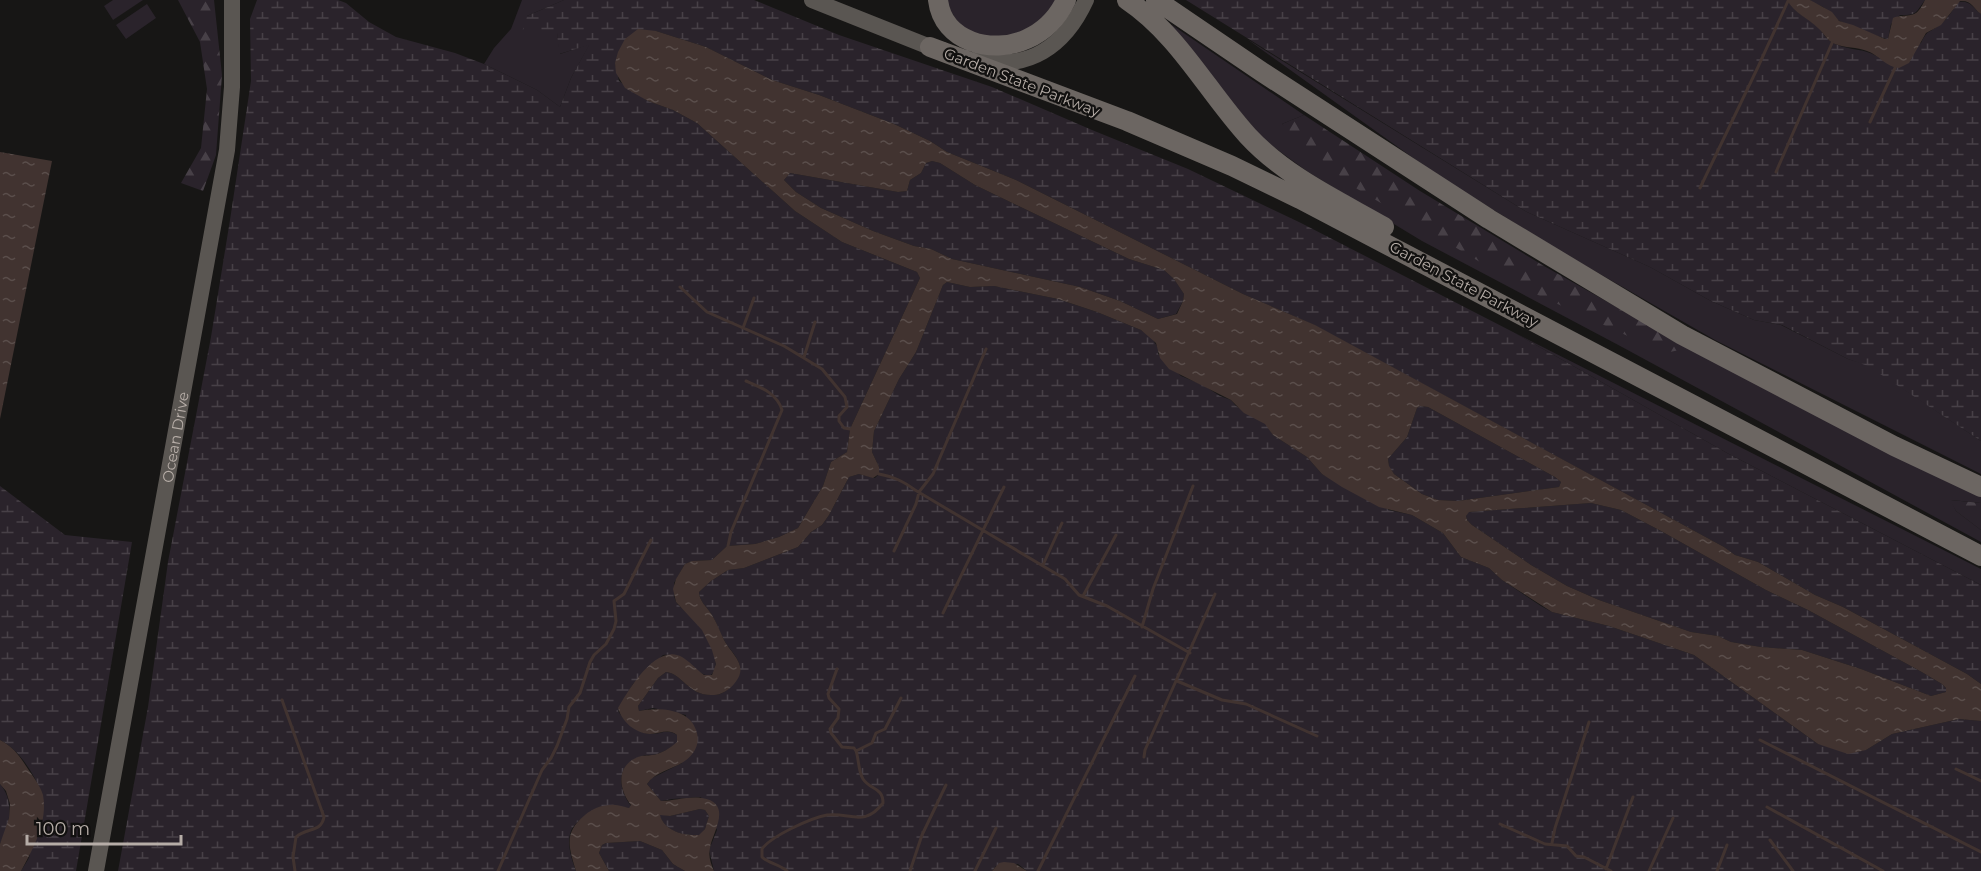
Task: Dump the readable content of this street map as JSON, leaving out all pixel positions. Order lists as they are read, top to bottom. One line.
{"streets":{"highway":["Garden State Parkway"],"main road":["Ocean Drive"]},"scale_bar":"100 m"}
